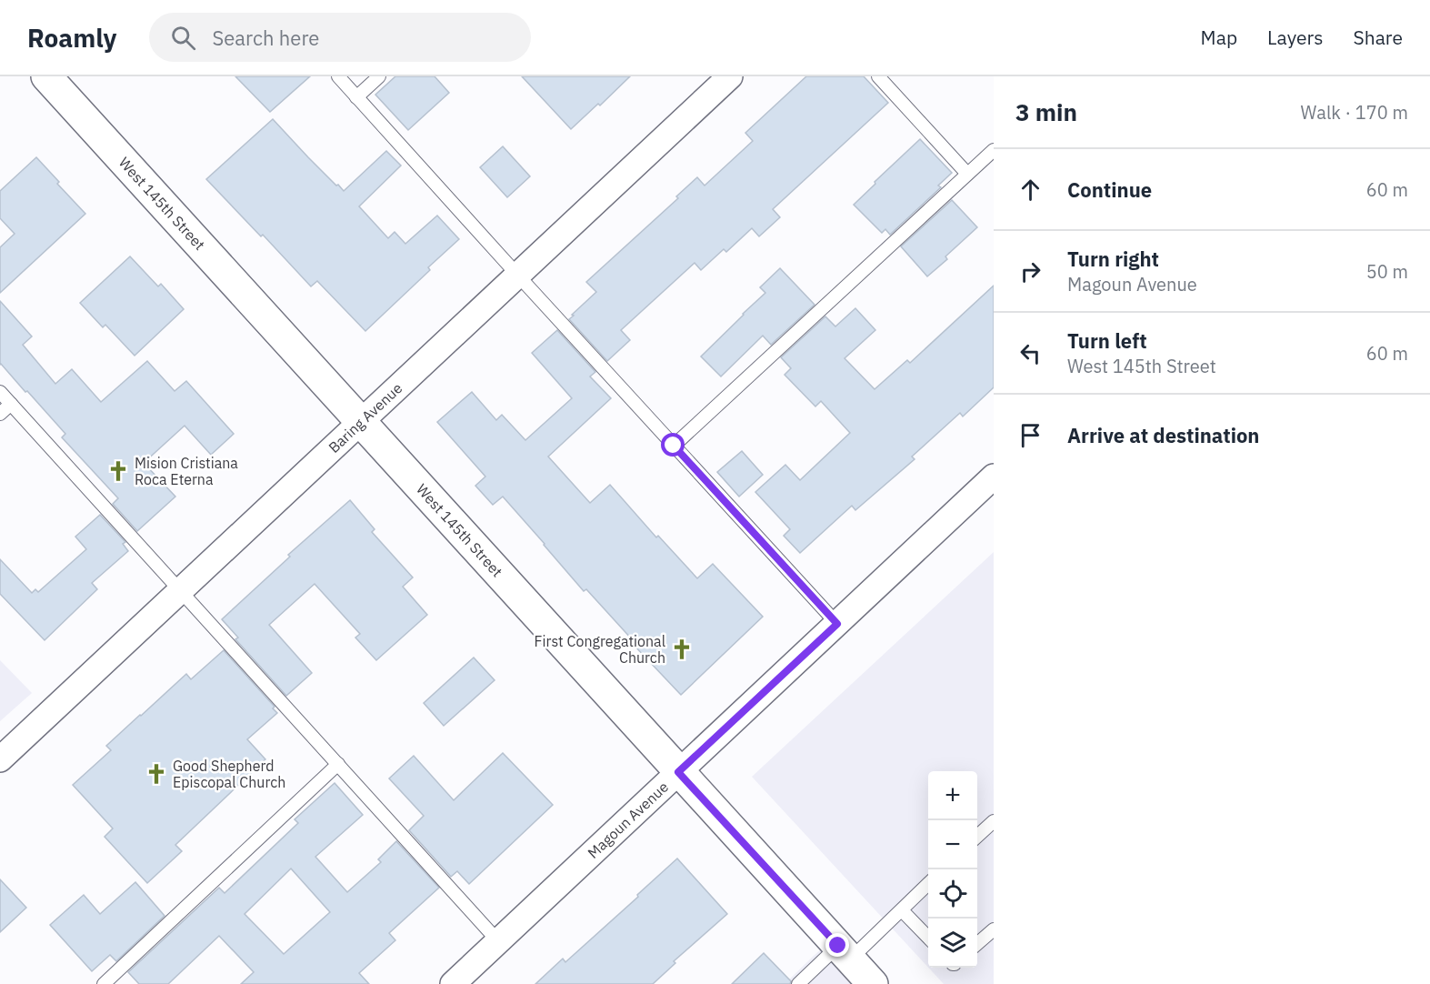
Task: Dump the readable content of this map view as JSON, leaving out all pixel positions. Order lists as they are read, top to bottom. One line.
{"streets":{"street":["West 145th Street","Baring Avenue","Magoun Avenue"]},"crossings":[["West 145th Street","Baring Avenue"],["West 145th Street","Magoun Avenue"]],"places":{"church":["Mision Cristiana Roca Eterna","First Congregational Church","Good Shepherd Episcopal Church"]},"page":{"header":"Roamly","search":"Search here","nav":["Map","Layers","Share"],"heading":["3 min","Walk · 170 m"],"list":[["Continue","60 m"],["Turn right","Magoun Avenue","50 m"],["Turn left","West 145th Street","60 m"],"Arrive at destination"],"map_buttons":["+","−"]}}
